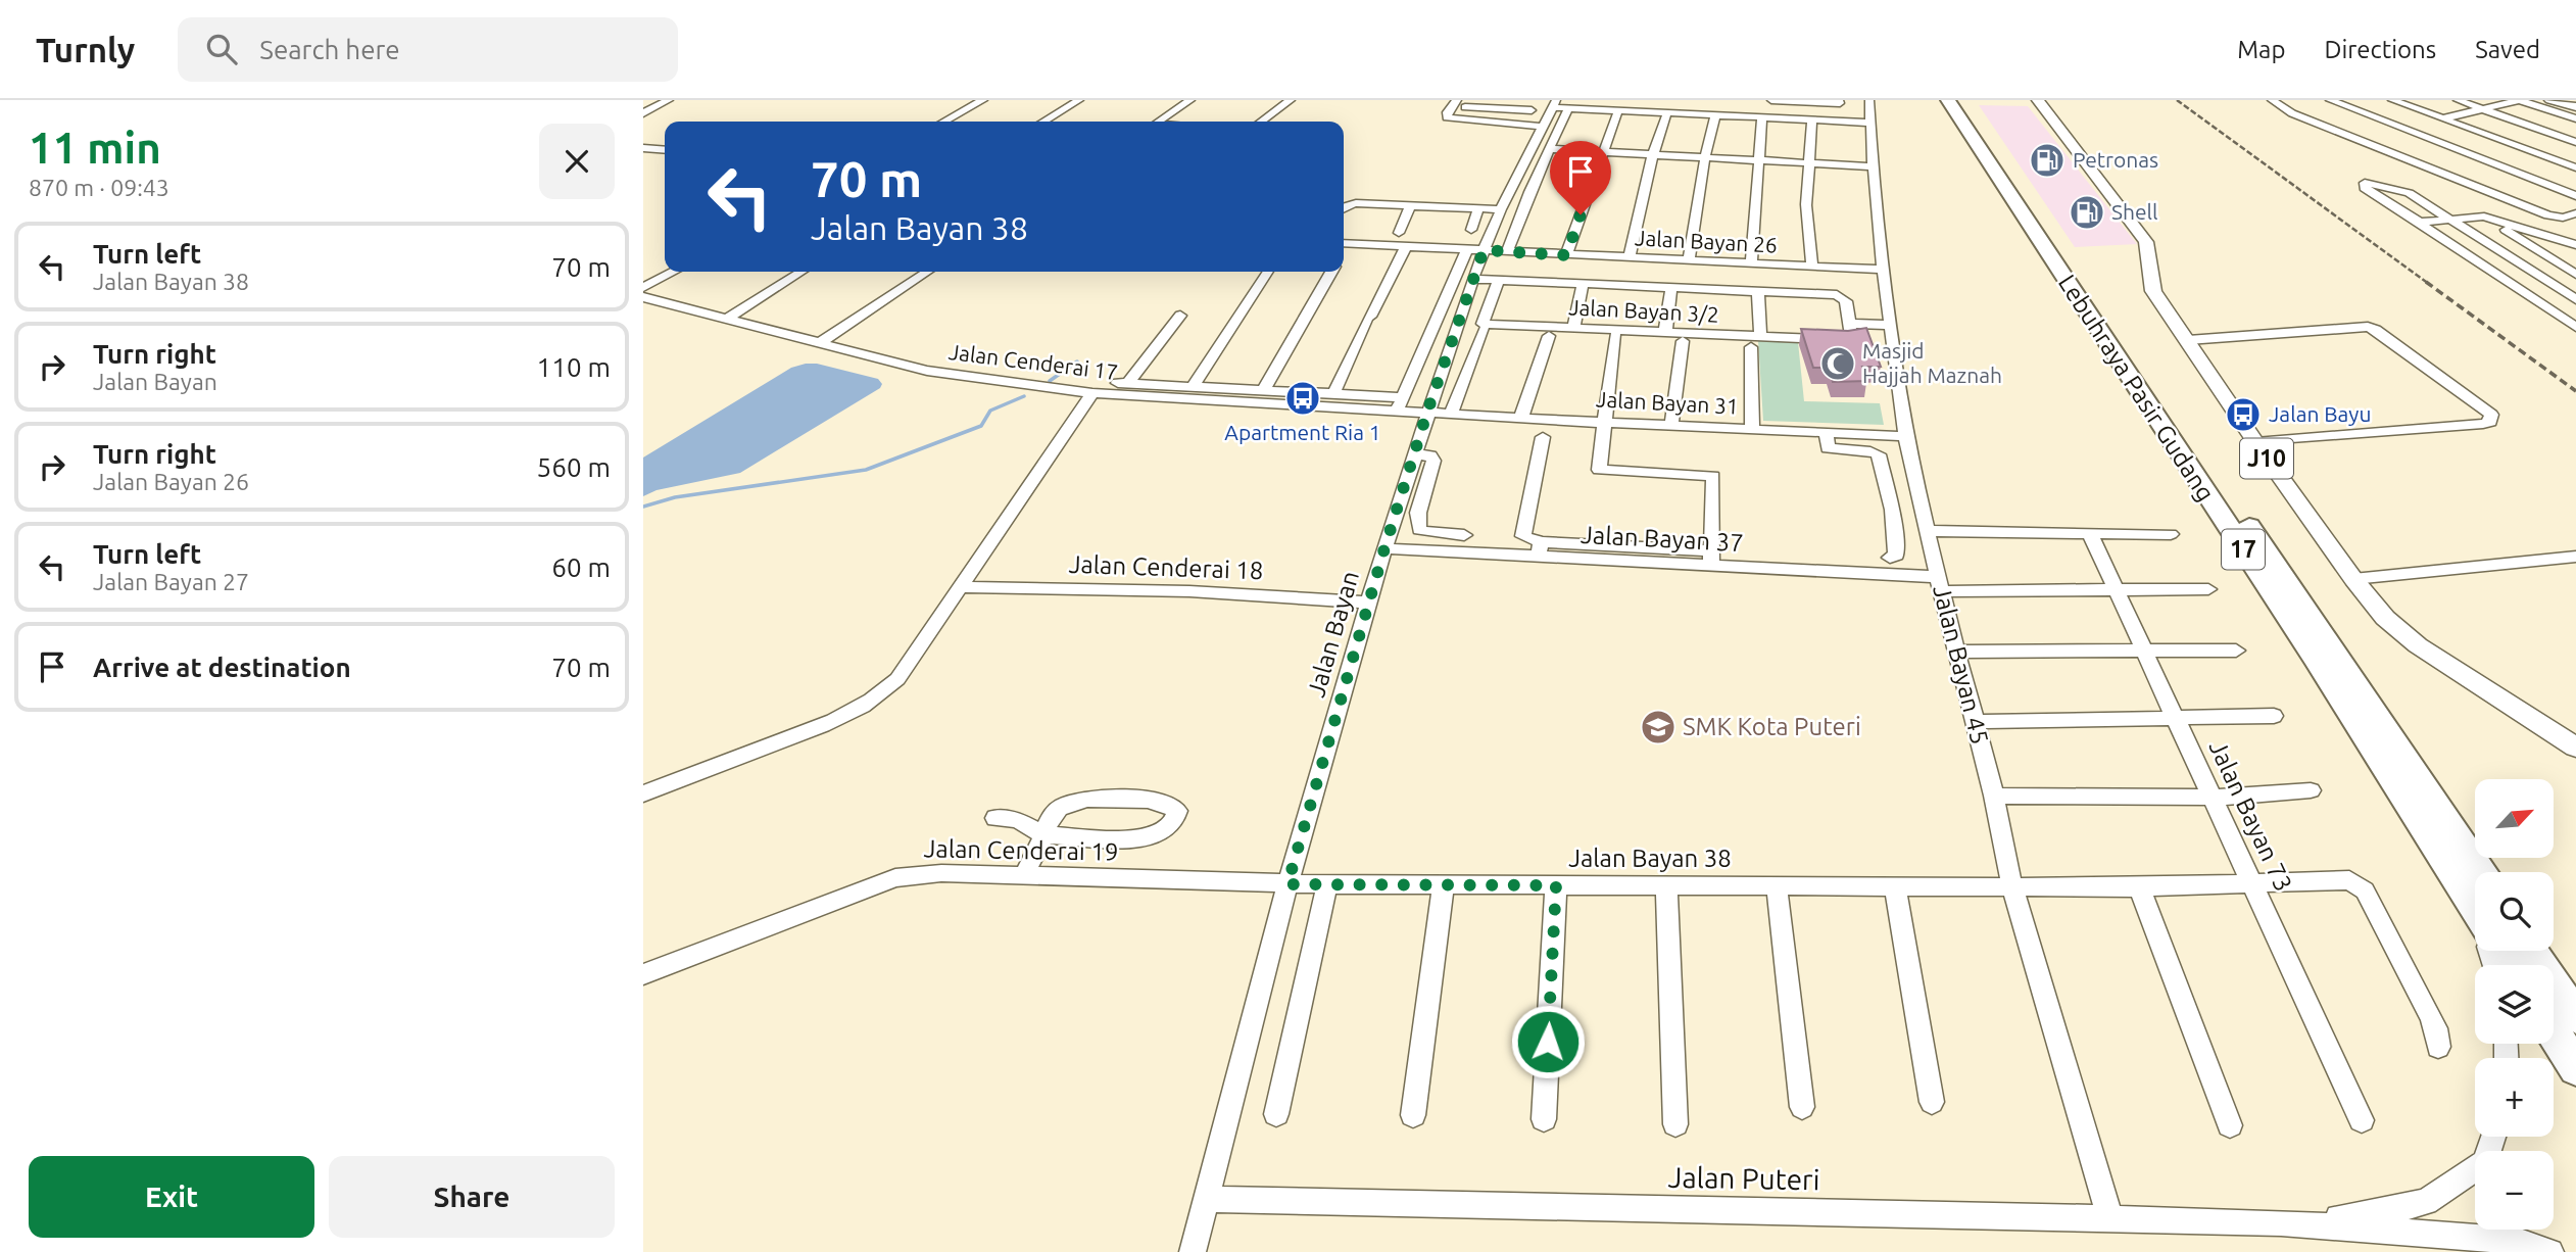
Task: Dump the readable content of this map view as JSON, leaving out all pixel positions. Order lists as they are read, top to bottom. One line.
{"streets":{"highway":["Lebuhraya Pasir Gudang","17"],"main road":["J10"],"street":["Jalan Bayan 26","Jalan Bayan 3/2","Jalan Cenderai 17","Jalan Bayan 31","Jalan Bayan 37","Jalan Cenderai 18","Jalan Bayan","Jalan Bayan 45","Jalan Bayan 73","Jalan Cenderai 19","Jalan Bayan 38","Jalan Puteri"]},"crossings":[["Jalan Bayan 26","Jalan Bayan"],["Jalan Bayan 26","Jalan Bayan 45"],["Jalan Cenderai 17","Jalan Bayan 31"],["Jalan Cenderai 17","Jalan Bayan"],["Jalan Bayan 31","Jalan Bayan"],["Jalan Bayan 31","Jalan Bayan 45"],["Jalan Bayan 37","Jalan Bayan"],["Jalan Bayan 37","Jalan Bayan 45"],["Jalan Bayan 37","Jalan Bayan 73"],["Jalan Cenderai 18","Jalan Bayan"],["Jalan Bayan","Jalan Cenderai 19"],["Jalan Bayan","Jalan Bayan 38"],["Jalan Bayan","Jalan Puteri"],["Jalan Bayan 45","Jalan Bayan 38"],["Jalan Bayan 45","Jalan Puteri"],["Jalan Bayan 73","Jalan Bayan 38"],["Jalan Cenderai 19","Jalan Bayan 38"]],"places":{"fuel station":["Petronas","Shell"],"mosque":["Masjid Hajjah Maznah"],"bus stop":["Apartment Ria 1","Jalan Bayu"],"school or university":["SMK Kota Puteri"]},"north":"top right","page":{"header":"Turnly","search":"Search here","nav":["Map","Directions","Saved"],"heading":["11 min","870 m · 09:43"],"turn":["70 m","Jalan Bayan 38"],"list":[{"name":"Turn left","note":"Jalan Bayan 38","value":"70 m"},{"name":"Turn right","note":"Jalan Bayan","value":"110 m"},{"name":"Turn right","note":"Jalan Bayan 26","value":"560 m"},{"name":"Turn left","note":"Jalan Bayan 27","value":"60 m"},{"name":"Arrive at destination","value":"70 m"}],"map_buttons":["+","−"],"buttons":["Exit","Share"]}}
